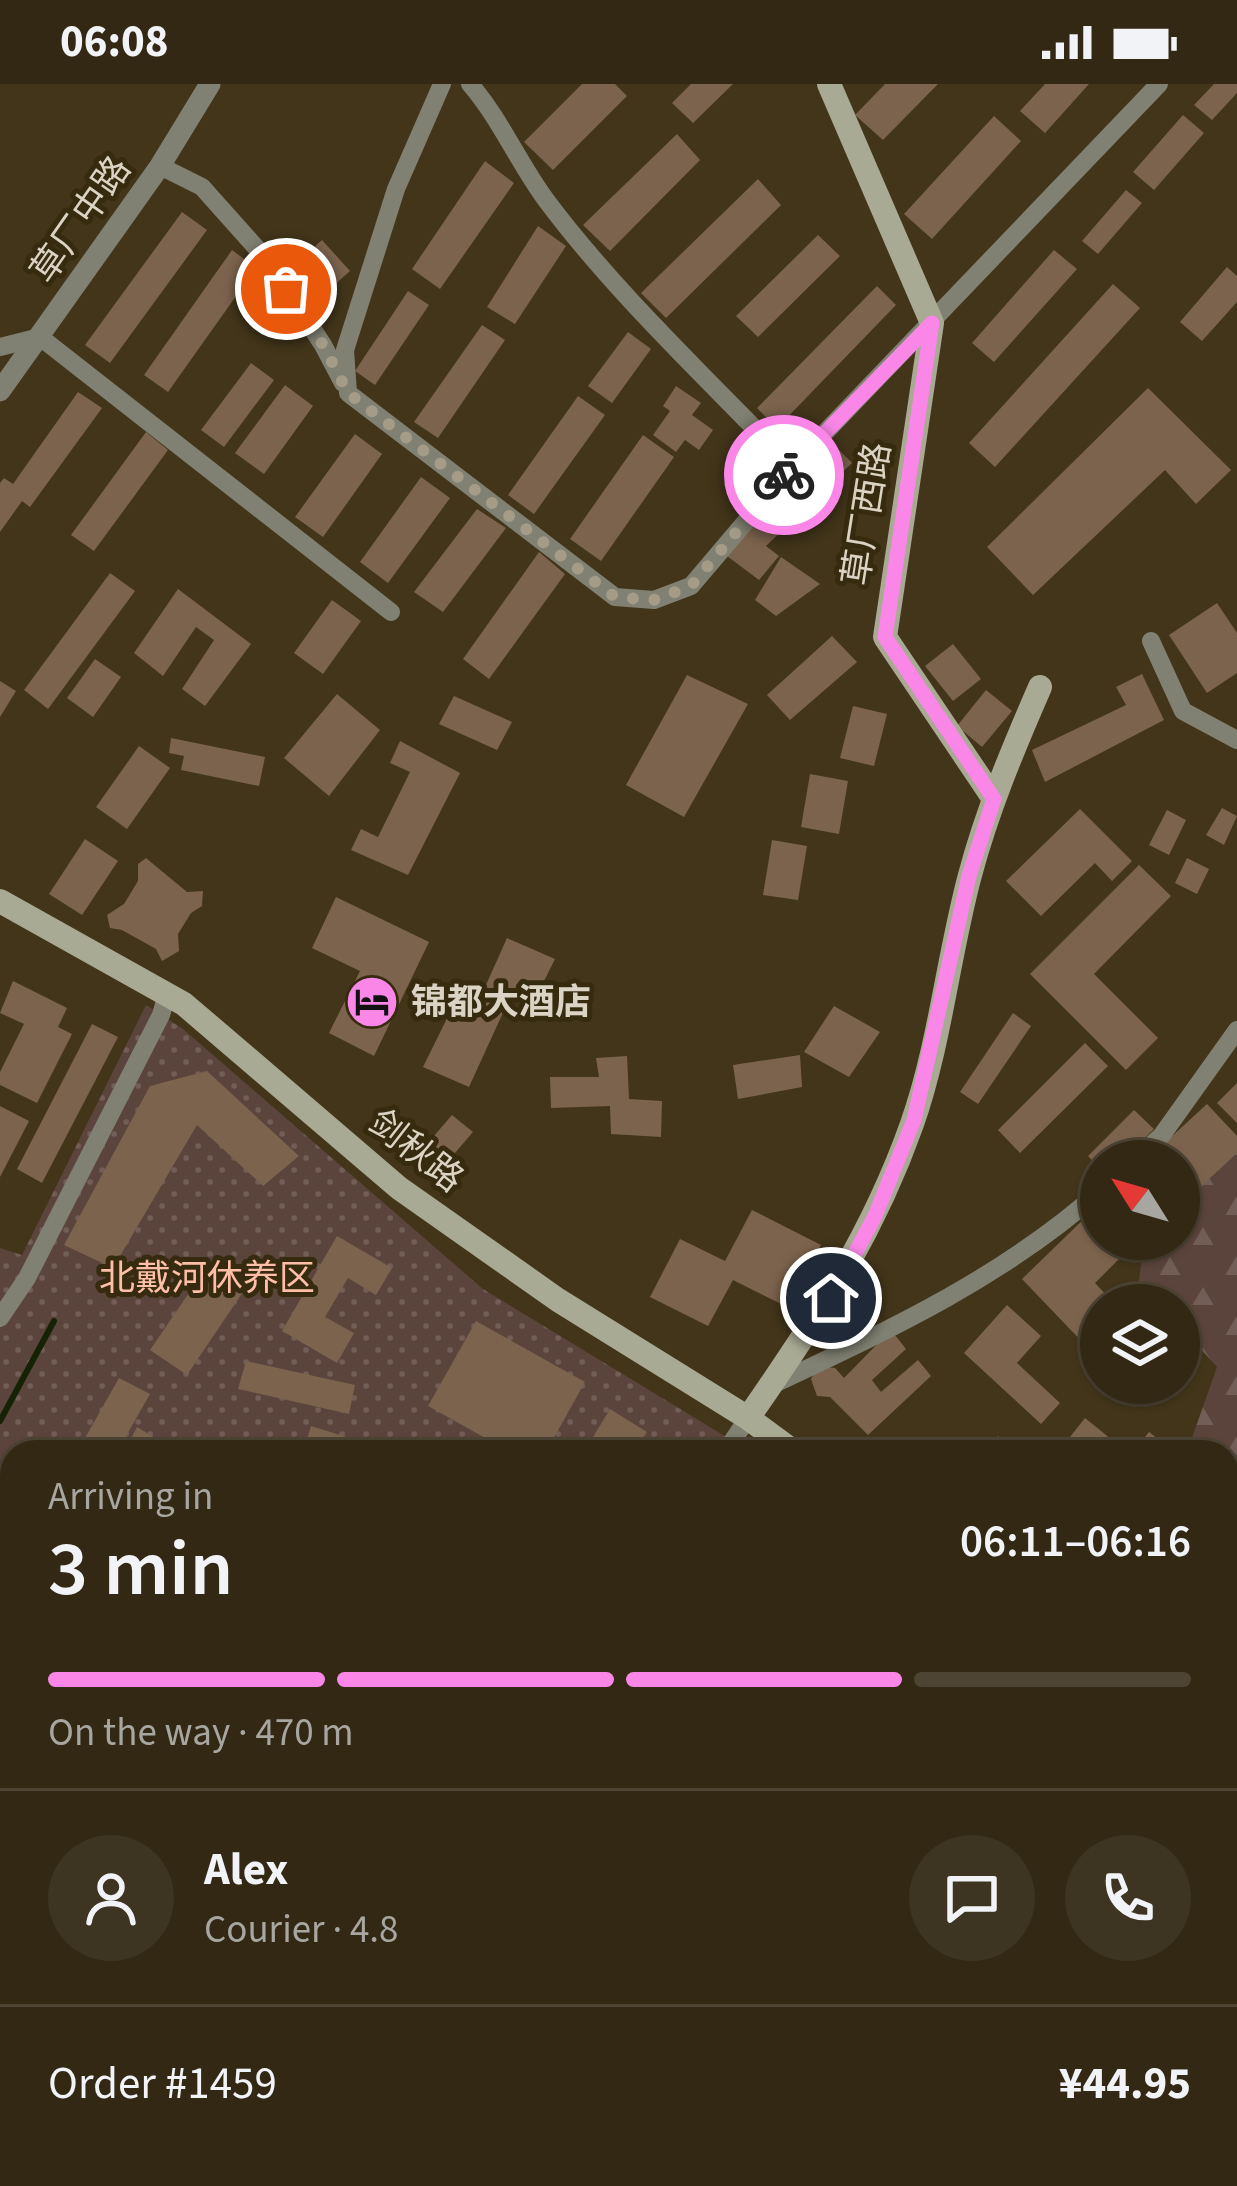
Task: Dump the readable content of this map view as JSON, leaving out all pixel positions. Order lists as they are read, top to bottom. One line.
{"streets":{"main road":["草厂西路","剑秋路"],"street":["草厂中路"]},"parks":["北戴河休养区"],"places":{"hotel":["锦都大酒店"]},"north":"top left","page":{"status":"06:08","heading":["3 min","Arriving in","06:11–06:16"],"panel":["Alex","Courier · 4.8","Order #1459","¥44.95"],"bar":"On the way · 470 m"}}
